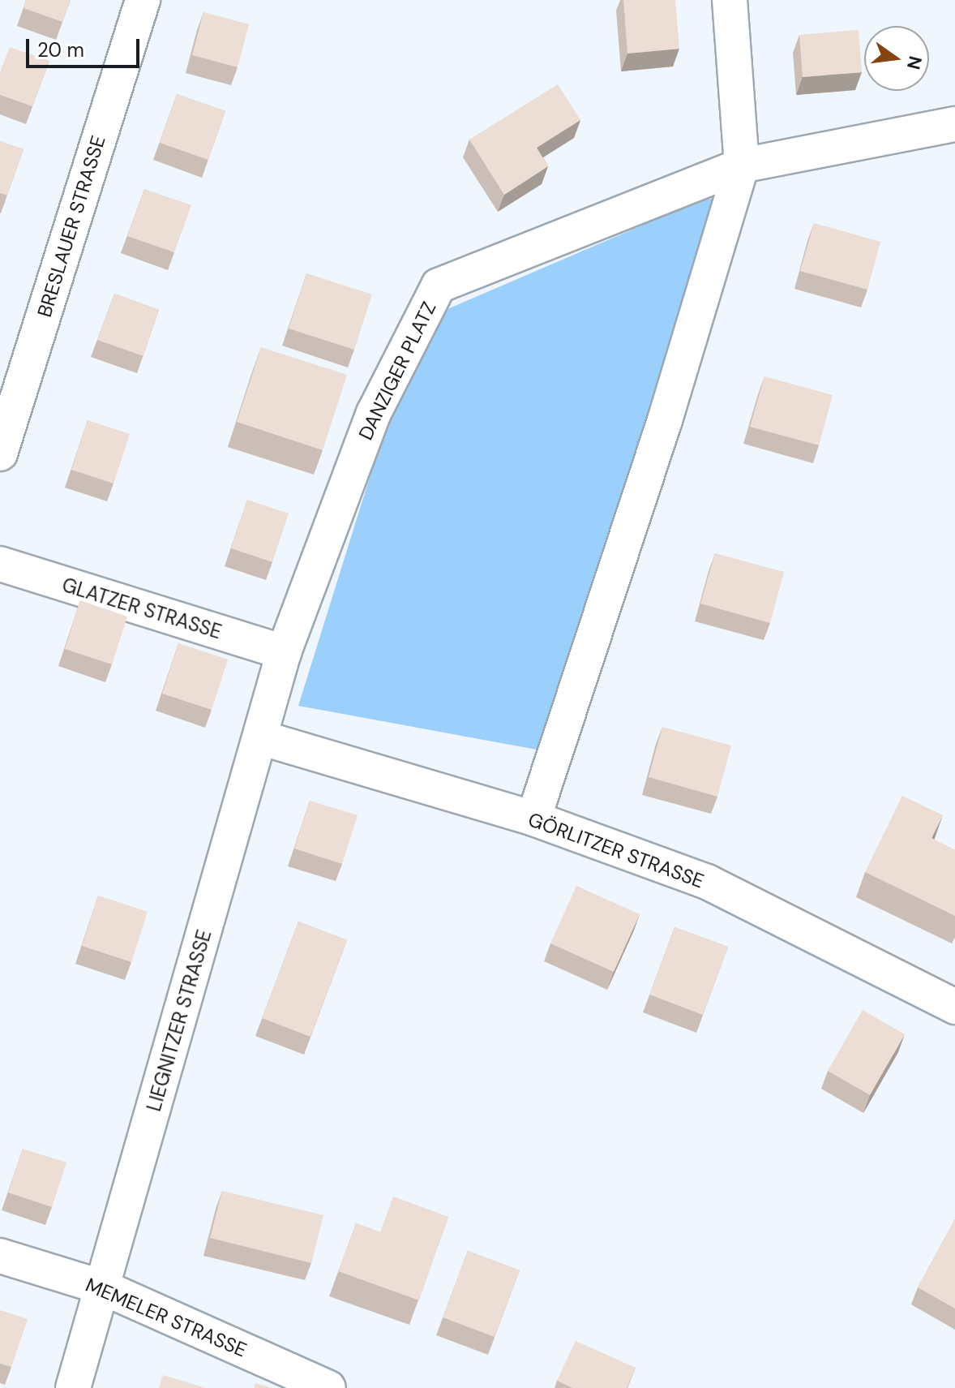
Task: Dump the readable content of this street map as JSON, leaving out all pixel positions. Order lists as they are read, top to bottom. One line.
{"streets":{"street":["BRESLAUER STRASSE","DANZIGER PLATZ","GLATZER STRASSE","GÖRLITZER STRASSE","LIEGNITZER STRASSE","MEMELER STRASSE"]},"crossings":[["DANZIGER PLATZ","GLATZER STRASSE"],["DANZIGER PLATZ","LIEGNITZER STRASSE"],["GLATZER STRASSE","LIEGNITZER STRASSE"],["GÖRLITZER STRASSE","LIEGNITZER STRASSE"],["LIEGNITZER STRASSE","MEMELER STRASSE"]],"scale_bar":"20 m","north":"right"}
